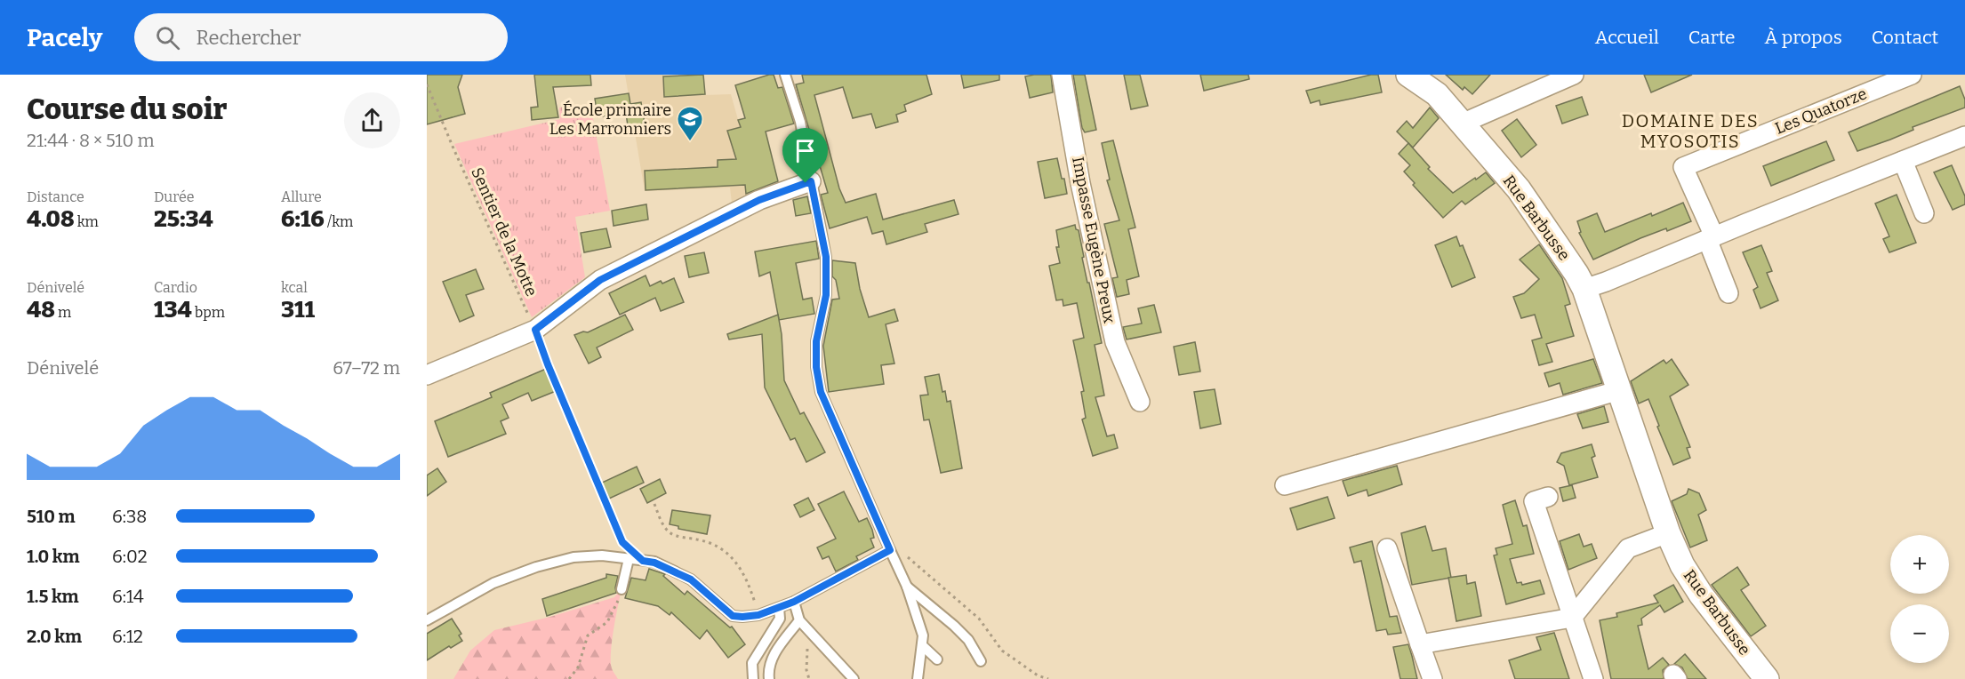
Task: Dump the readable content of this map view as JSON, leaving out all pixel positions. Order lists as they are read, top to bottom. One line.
{"streets":{"street":["Les Quatorze","Rue Barbusse","Impasse Eugène Preux"],"path":["Sentier de la Motte"]},"districts":["DOMAINE DES MYOSOTIS"],"places":{"school or university":["École primaire Les Marronniers"]},"page":{"header":"Pacely","search":"Rechercher","nav":["Accueil","Carte","À propos","Contact"],"heading":["Course du soir","21:44 · 8 × 510 m"],"stats":[["Distance","4.08 km"],["Durée","25:34"],["Allure","6:16 /km"],["Dénivelé","48 m"],["Cardio","134 bpm"],["kcal","311"]],"chart":["Dénivelé","67–72 m"],"list":[{"name":"510 m","note":"6:38"},{"name":"1.0 km","note":"6:02"},{"name":"1.5 km","note":"6:14"},{"name":"2.0 km","note":"6:12"}],"map_buttons":["+","−"]}}
